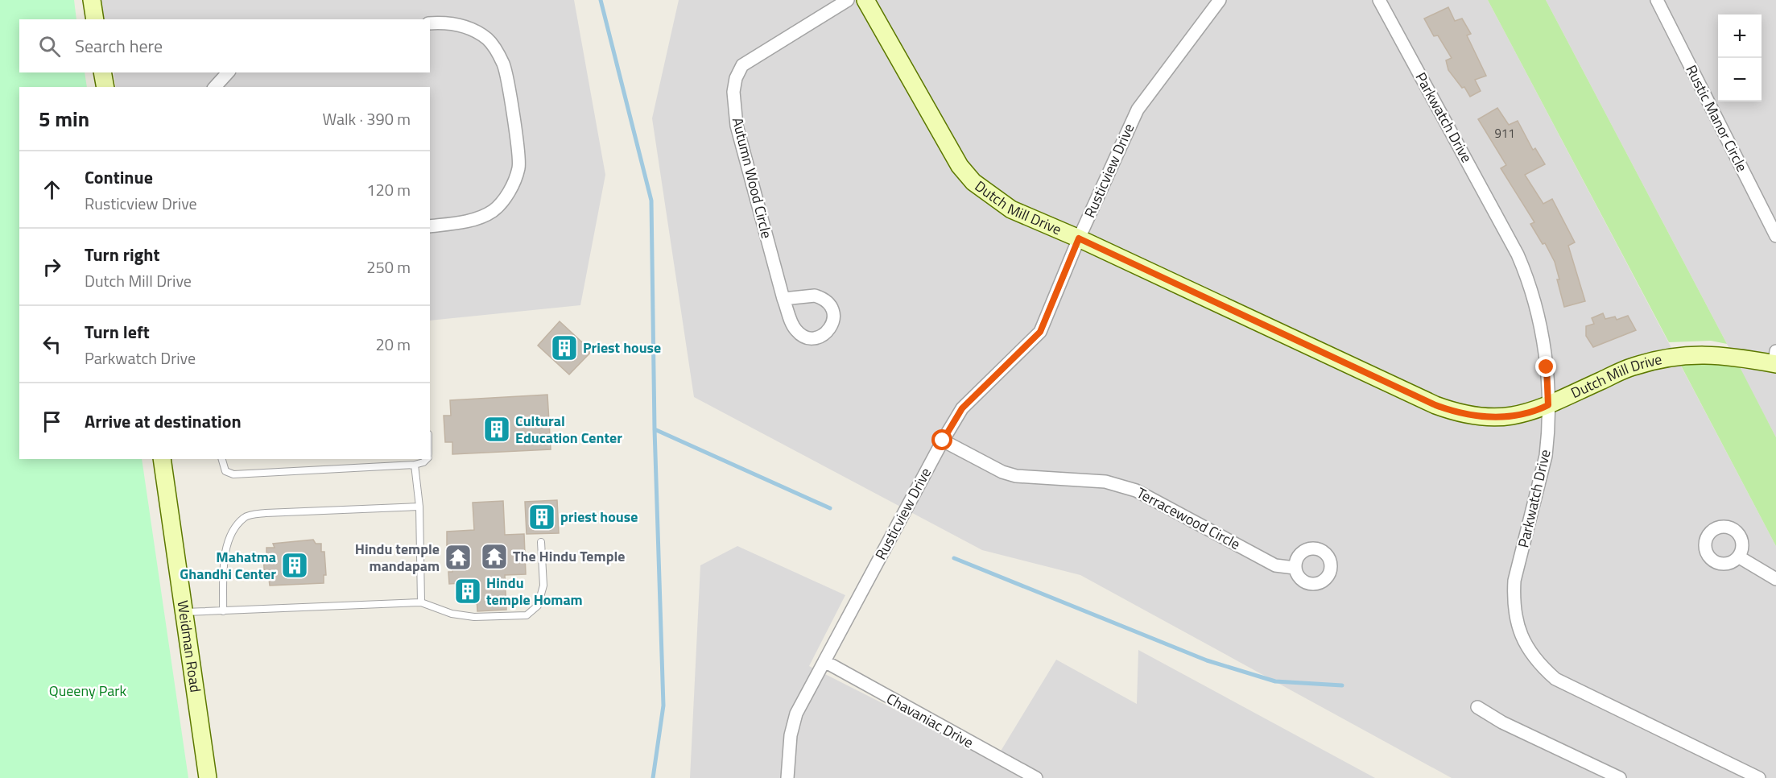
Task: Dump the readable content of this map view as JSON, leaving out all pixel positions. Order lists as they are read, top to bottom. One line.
{"streets":{"street":["Parkwatch Drive","Rustic Manor Circle","Rusticview Drive","Autumn Wood Circle","Dutch Mill Drive","Terracewood Circle","Weidman Road","Chavaniac Drive"]},"crossings":[["Parkwatch Drive","Dutch Mill Drive"],["Rusticview Drive","Dutch Mill Drive"],["Rusticview Drive","Terracewood Circle"],["Rusticview Drive","Chavaniac Drive"]],"parks":["Queeny Park"],"places":{"building":["Priest house","Cultural Education Center","priest house","Mahatma Ghandhi Center","Hindu temple Homam"],"temple":["The Hindu Temple","Hindu temple mandapam"]},"house_numbers":["911"],"page":{"map_buttons":["+","−"],"search":"Search here","heading":["5 min","Walk · 390 m"],"list":[["Continue","Rusticview Drive","120 m"],["Turn right","Dutch Mill Drive","250 m"],["Turn left","Parkwatch Drive","20 m"],"Arrive at destination"]}}
